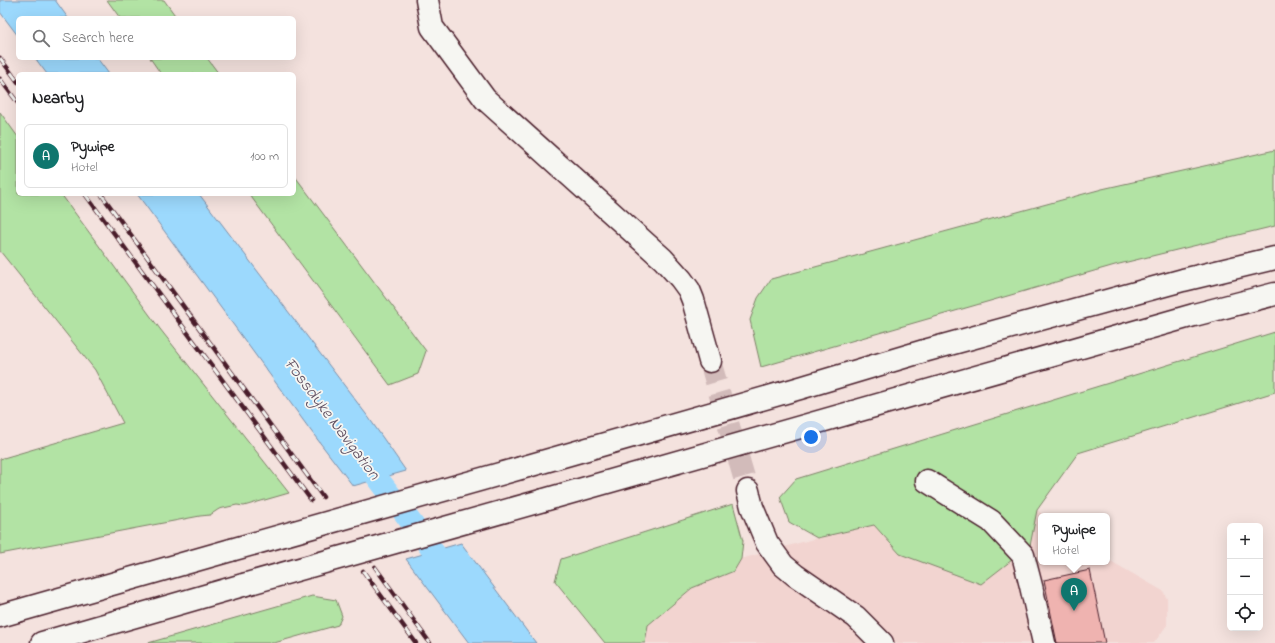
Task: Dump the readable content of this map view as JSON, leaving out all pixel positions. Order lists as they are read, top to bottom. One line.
{"water":["Fossdyke Navigation"],"page":{"search":"Search here","heading":"Nearby","list":[{"mark":"A","name":"Pywipe","note":"Hotel","value":"100 m"}],"popup":["Pywipe","Hotel"],"map_buttons":["+","−"],"pins":"A"}}
